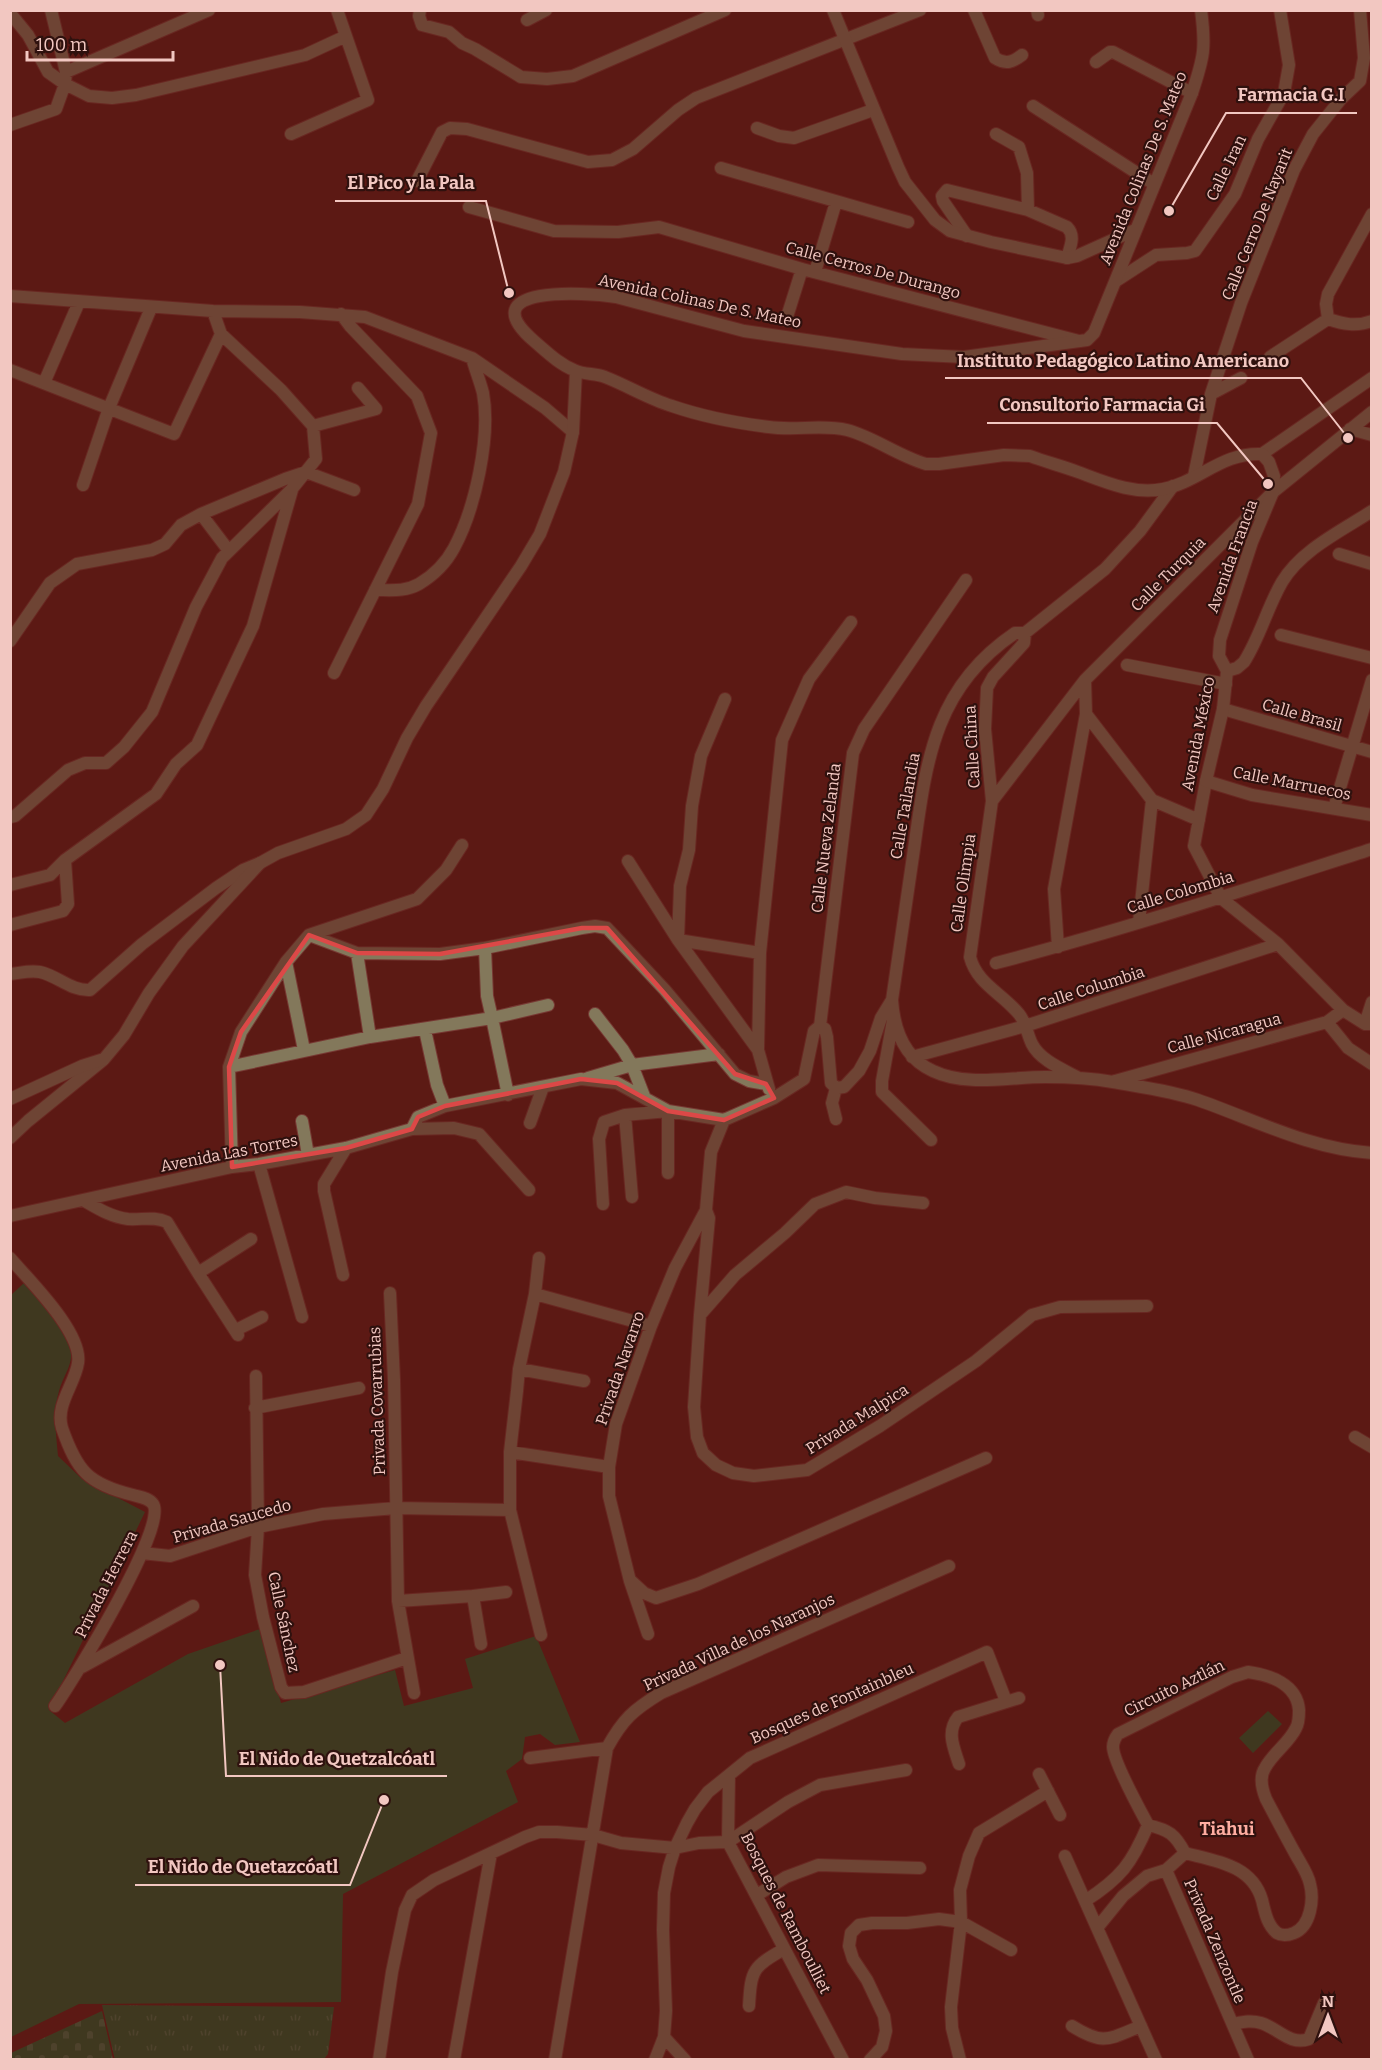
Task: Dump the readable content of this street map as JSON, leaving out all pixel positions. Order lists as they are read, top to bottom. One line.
{"streets":{"street":["Avenida Colinas De S. Mateo","Calle Iran","Calle Cerro De Nayarit","Calle Cerros De Durango","Avenida Francia","Calle Turquia","Calle Brasil","Avenida México","Calle China","Calle Marruecos","Calle Tailandia","Calle Nueva Zelanda","Calle Olimpia","Calle Colombia","Calle Columbia","Calle Nicaragua","Avenida Las Torres","Privada Navarro","Privada Covarrubias","Privada Malpica","Privada Saucedo","Privada Herrera","Calle Sánchez","Privada Villa de los Naranjos","Circuito Aztlán","Bosques de Fontainbleu","Bosques de Ramboulliet","Privada Zenzontle"]},"crossings":[["Avenida Colinas De S. Mateo","Calle Iran"],["Avenida Colinas De S. Mateo","Calle Cerros De Durango"],["Avenida Francia","Calle Turquia"],["Avenida Francia","Avenida México"],["Calle Turquia","Calle China"],["Calle Turquia","Calle Olimpia"],["Calle Brasil","Avenida México"],["Avenida México","Calle Marruecos"],["Avenida México","Calle Colombia"],["Calle China","Calle Tailandia"],["Calle China","Calle Olimpia"],["Calle Olimpia","Calle Columbia"],["Privada Navarro","Privada Malpica"],["Privada Covarrubias","Privada Saucedo"],["Privada Covarrubias","Calle Sánchez"],["Privada Saucedo","Privada Herrera"],["Privada Saucedo","Calle Sánchez"],["Bosques de Fontainbleu","Bosques de Ramboulliet"]],"districts":["Tiahui"],"places":["Farmacia G.I","El Pico y la Pala","Instituto Pedagógico Latino Americano","Consultorio Farmacia Gi","El Nido de Quetzalcóatl","El Nido de Quetazcóatl"],"scale_bar":"100 m","north":"top"}
